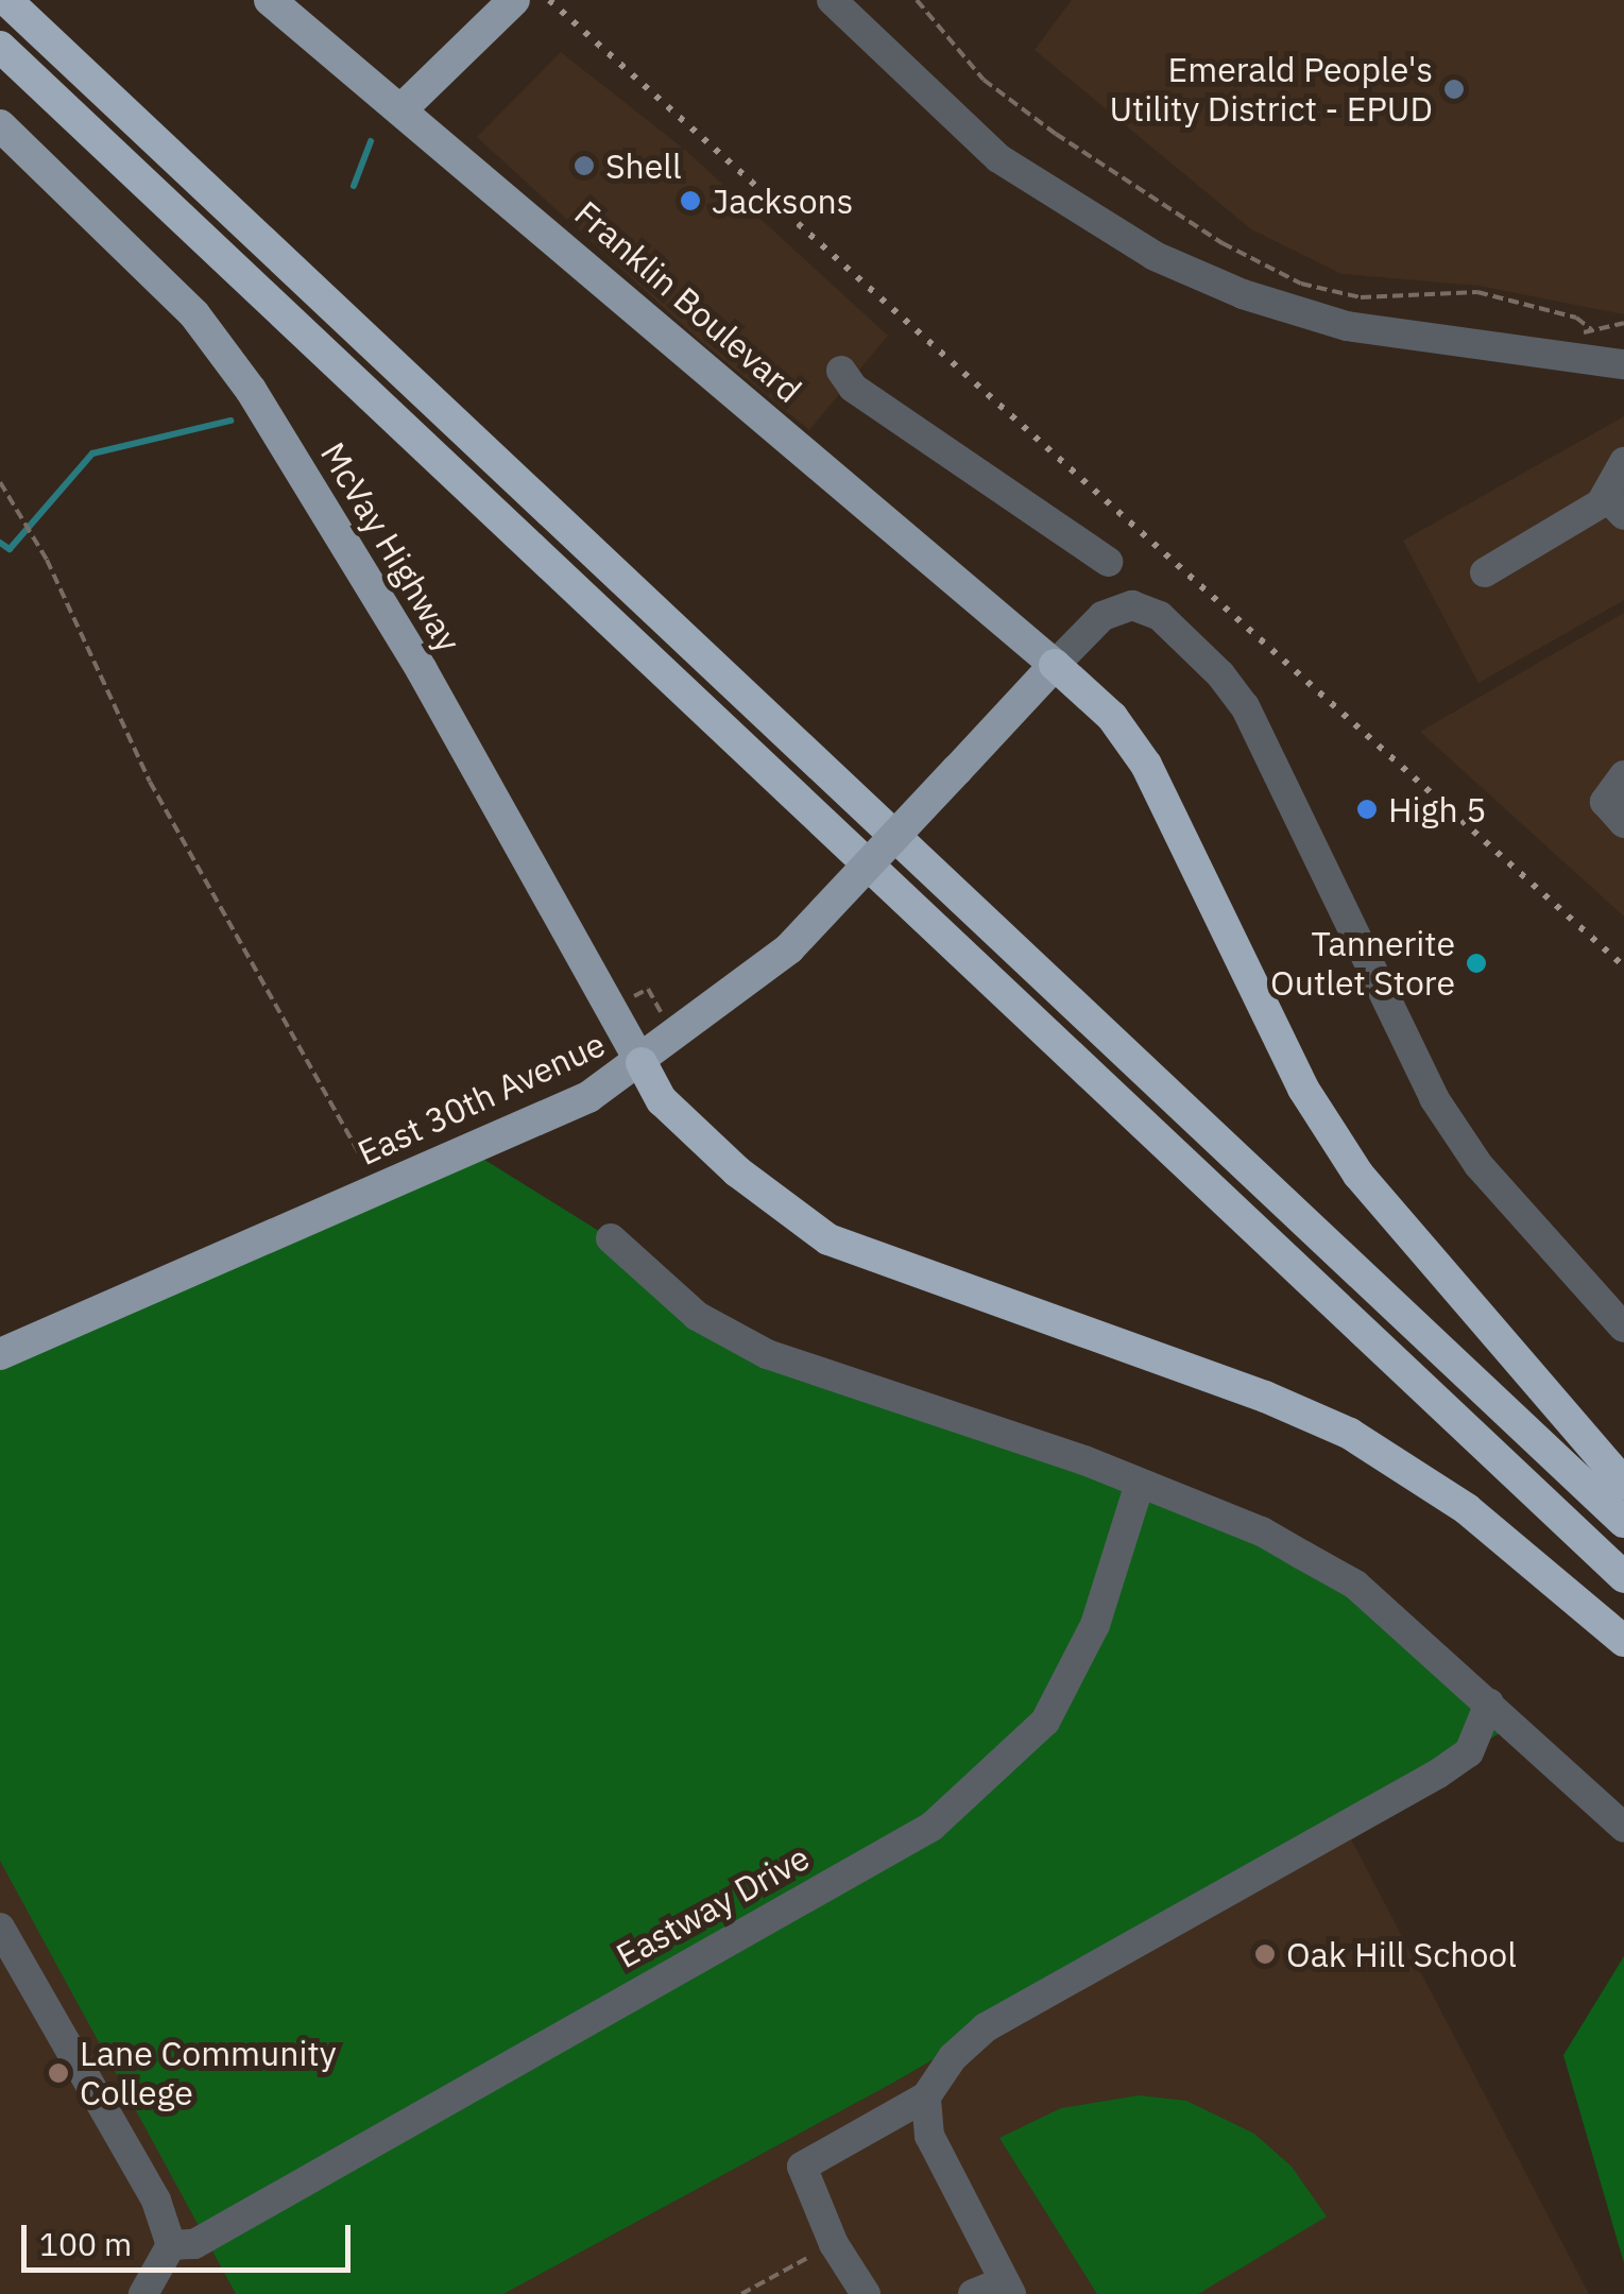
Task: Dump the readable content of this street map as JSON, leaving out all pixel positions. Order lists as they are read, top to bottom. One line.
{"streets":{"main road":["Franklin Boulevard","McVay Highway","East 30th Avenue"],"street":["Eastway Drive"]},"crossings":[["Franklin Boulevard","East 30th Avenue"],["McVay Highway","East 30th Avenue"]],"places":["Emerald People's Utility District - EPUD","Shell","Jacksons","High 5","Tannerite Outlet Store","Oak Hill School","Lane Community College"],"scale_bar":"100 m"}
